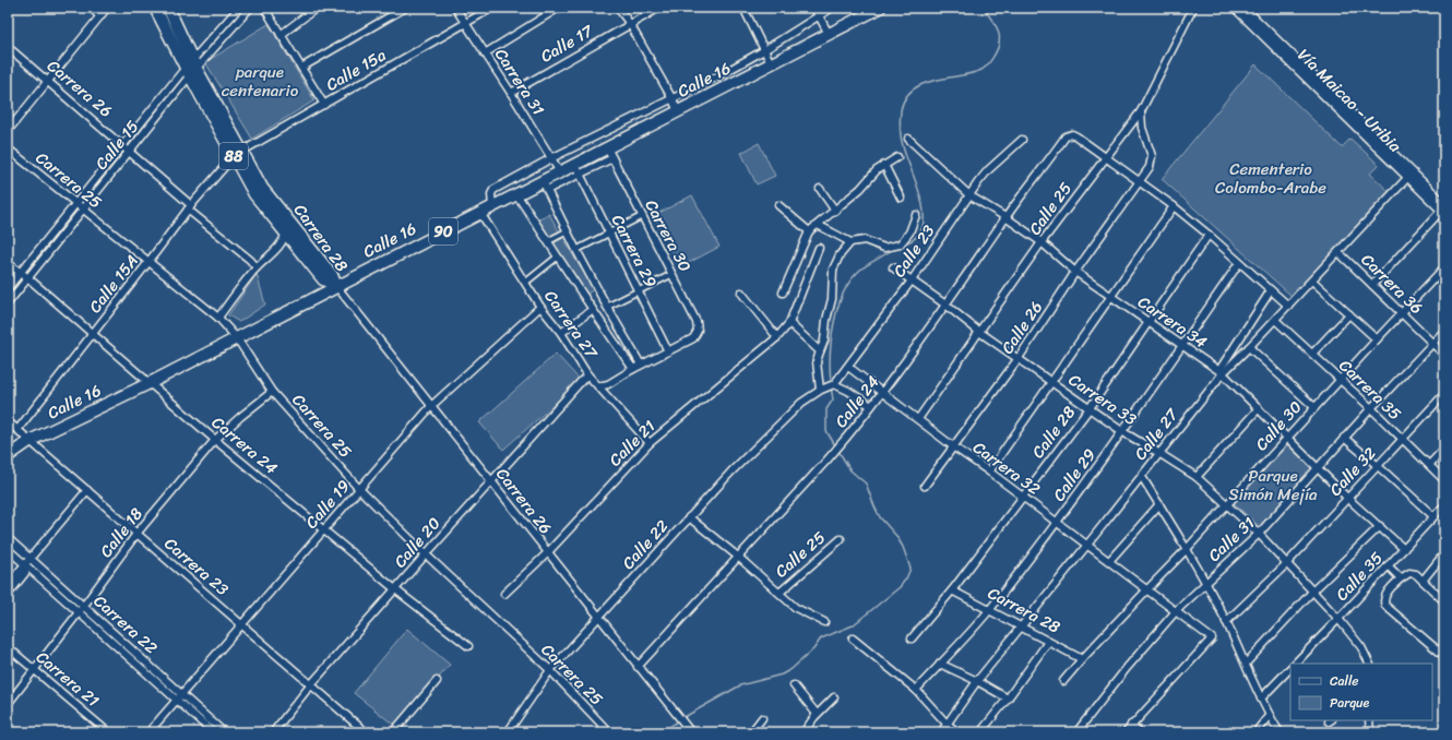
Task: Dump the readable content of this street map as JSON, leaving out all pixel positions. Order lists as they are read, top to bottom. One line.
{"streets":{"highway":["Calle 16","88","90","Carrera 28"],"street":["Calle 17","Calle 15a","Carrera 31","Carrera 26","Vía Maicao - Uribia","Calle 15","Carrera 25","Calle 25","Carrera 30","Carrera 29","Calle 23","Calle 15A","Carrera 36","Carrera 34","Carrera 27","Calle 26","Carrera 35","Carrera 33","Calle 24","Calle 30","Calle 28","Calle 27","Calle 21","Carrera 24","Carrera 32","Calle 32","Calle 29","Calle 19","Calle 18","Calle 31","Calle 20","Calle 22","Carrera 23","Calle 35","Carrera 22","Carrera 21"]},"crossings":[["Calle 17","Carrera 31"],["Calle 15a","Carrera 31"],["Calle 15a","Carrera 28"],["Calle 15a","Calle 15A"],["Calle 16","Carrera 31"],["Calle 16","Carrera 26"],["Calle 16","Carrera 25"],["Calle 16","Carrera 30"],["Calle 16","Carrera 28"],["Calle 16","Carrera 29"],["Calle 16","Carrera 27"],["Calle 16","Carrera 24"],["Calle 16","Carrera 23"],["Carrera 26","Calle 15"],["Carrera 26","Carrera 28"],["Carrera 26","Calle 15A"],["Carrera 26","Calle 24"],["Carrera 26","Calle 21"],["Carrera 26","Calle 19"],["Carrera 26","Calle 20"],["Carrera 26","Calle 22"],["Vía Maicao - Uribia","Calle 27"],["Calle 15","Carrera 25"],["Calle 15","Carrera 28"],["Calle 15","Carrera 24"],["Carrera 25","Calle 15A"],["Carrera 25","Calle 19"],["Carrera 25","Calle 18"],["Carrera 25","Calle 20"],["Carrera 25","Calle 22"],["Calle 25","Carrera 34"],["Calle 25","Calle 26"],["Calle 25","Carrera 33"],["Calle 25","Calle 24"],["Calle 25","Carrera 32"],["Carrera 30","Carrera 29"],["Carrera 28","Calle 15A"],["Carrera 28","Calle 30"],["Carrera 28","Calle 28"],["Carrera 28","Calle 27"],["Carrera 28","Calle 29"],["Calle 23","Carrera 34"],["Calle 23","Carrera 33"],["Calle 23","Carrera 32"],["Calle 23","Calle 22"],["Calle 15A","Carrera 24"],["Calle 15A","Carrera 23"],["Carrera 36","Calle 30"],["Carrera 36","Calle 27"],["Carrera 36","Calle 31"],["Carrera 34","Calle 26"],["Carrera 34","Calle 24"],["Carrera 34","Calle 30"],["Carrera 34","Calle 28"],["Carrera 34","Calle 27"],["Carrera 34","Calle 32"],["Carrera 34","Calle 29"],["Carrera 34","Calle 31"],["Carrera 34","Calle 35"],["Carrera 27","Calle 21"],["Carrera 27","Calle 19"],["Carrera 27","Calle 20"],["Calle 26","Carrera 33"],["Calle 26","Carrera 32"],["Carrera 35","Calle 30"],["Carrera 35","Calle 27"],["Carrera 35","Calle 32"],["Carrera 35","Calle 31"],["Carrera 33","Calle 24"],["Carrera 33","Calle 30"],["Carrera 33","Calle 28"],["Carrera 33","Calle 27"],["Carrera 33","Calle 32"],["Carrera 33","Calle 29"],["Carrera 33","Calle 31"],["Carrera 33","Calle 35"],["Calle 24","Carrera 32"],["Calle 30","Carrera 32"],["Calle 28","Carrera 32"],["Calle 27","Carrera 32"],["Carrera 24","Calle 19"],["Carrera 24","Calle 18"],["Carrera 24","Calle 20"],["Carrera 32","Calle 29"],["Carrera 32","Calle 31"],["Calle 19","Carrera 23"],["Calle 19","Carrera 22"],["Calle 18","Carrera 23"],["Calle 18","Carrera 22"],["Calle 18","Carrera 21"],["Calle 20","Carrera 23"]],"parks":["parque centenario","Cementerio Colombo-Arabe","Parque Simón Mejía"],"legend":["Calle","Parque"]}
